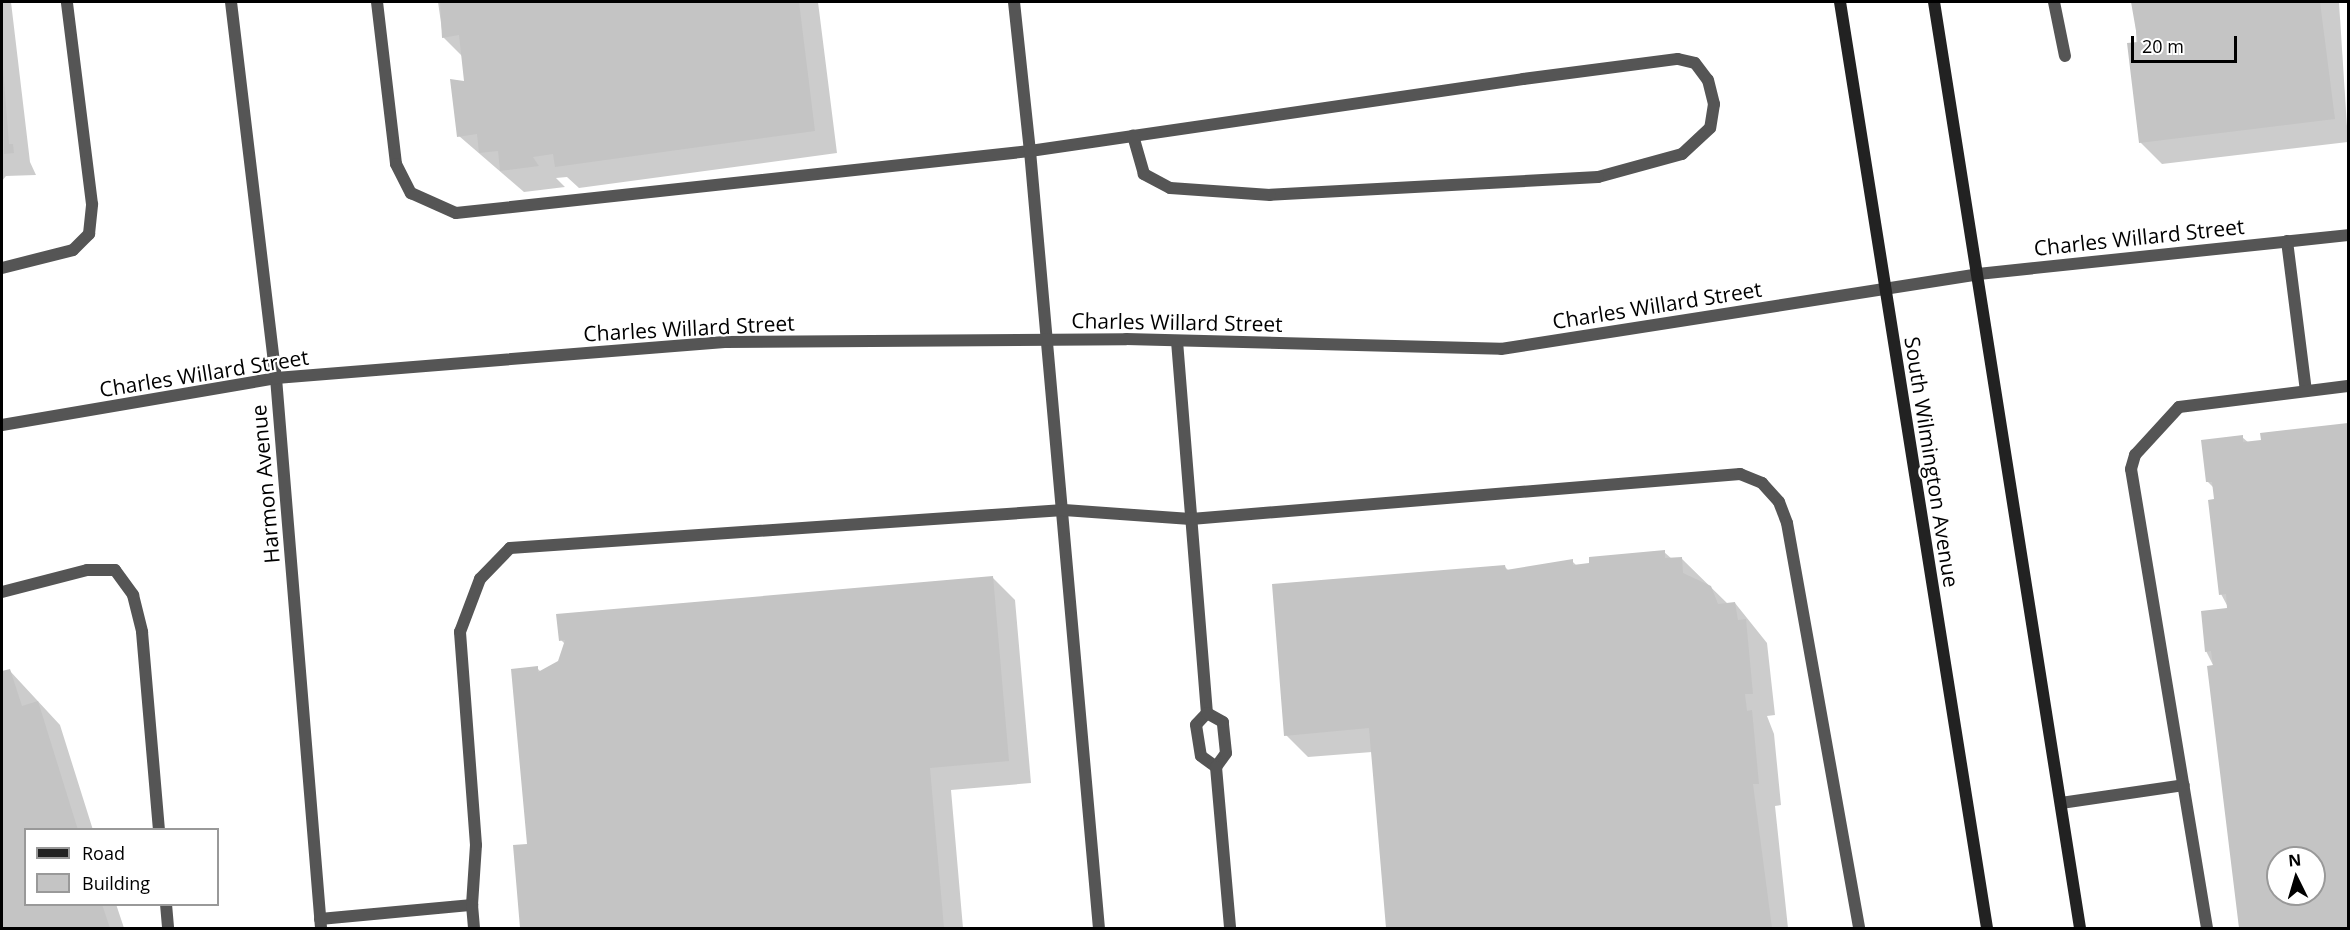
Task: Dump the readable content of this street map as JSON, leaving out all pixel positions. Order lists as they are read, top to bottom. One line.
{"streets":{"main road":["South Wilmington Avenue"],"street":["Charles Willard Street","Harmon Avenue"]},"crossings":[["Charles Willard Street","South Wilmington Avenue"],["Charles Willard Street","Harmon Avenue"]],"legend":["Road","Building"],"scale_bar":"20 m","north":"top"}
